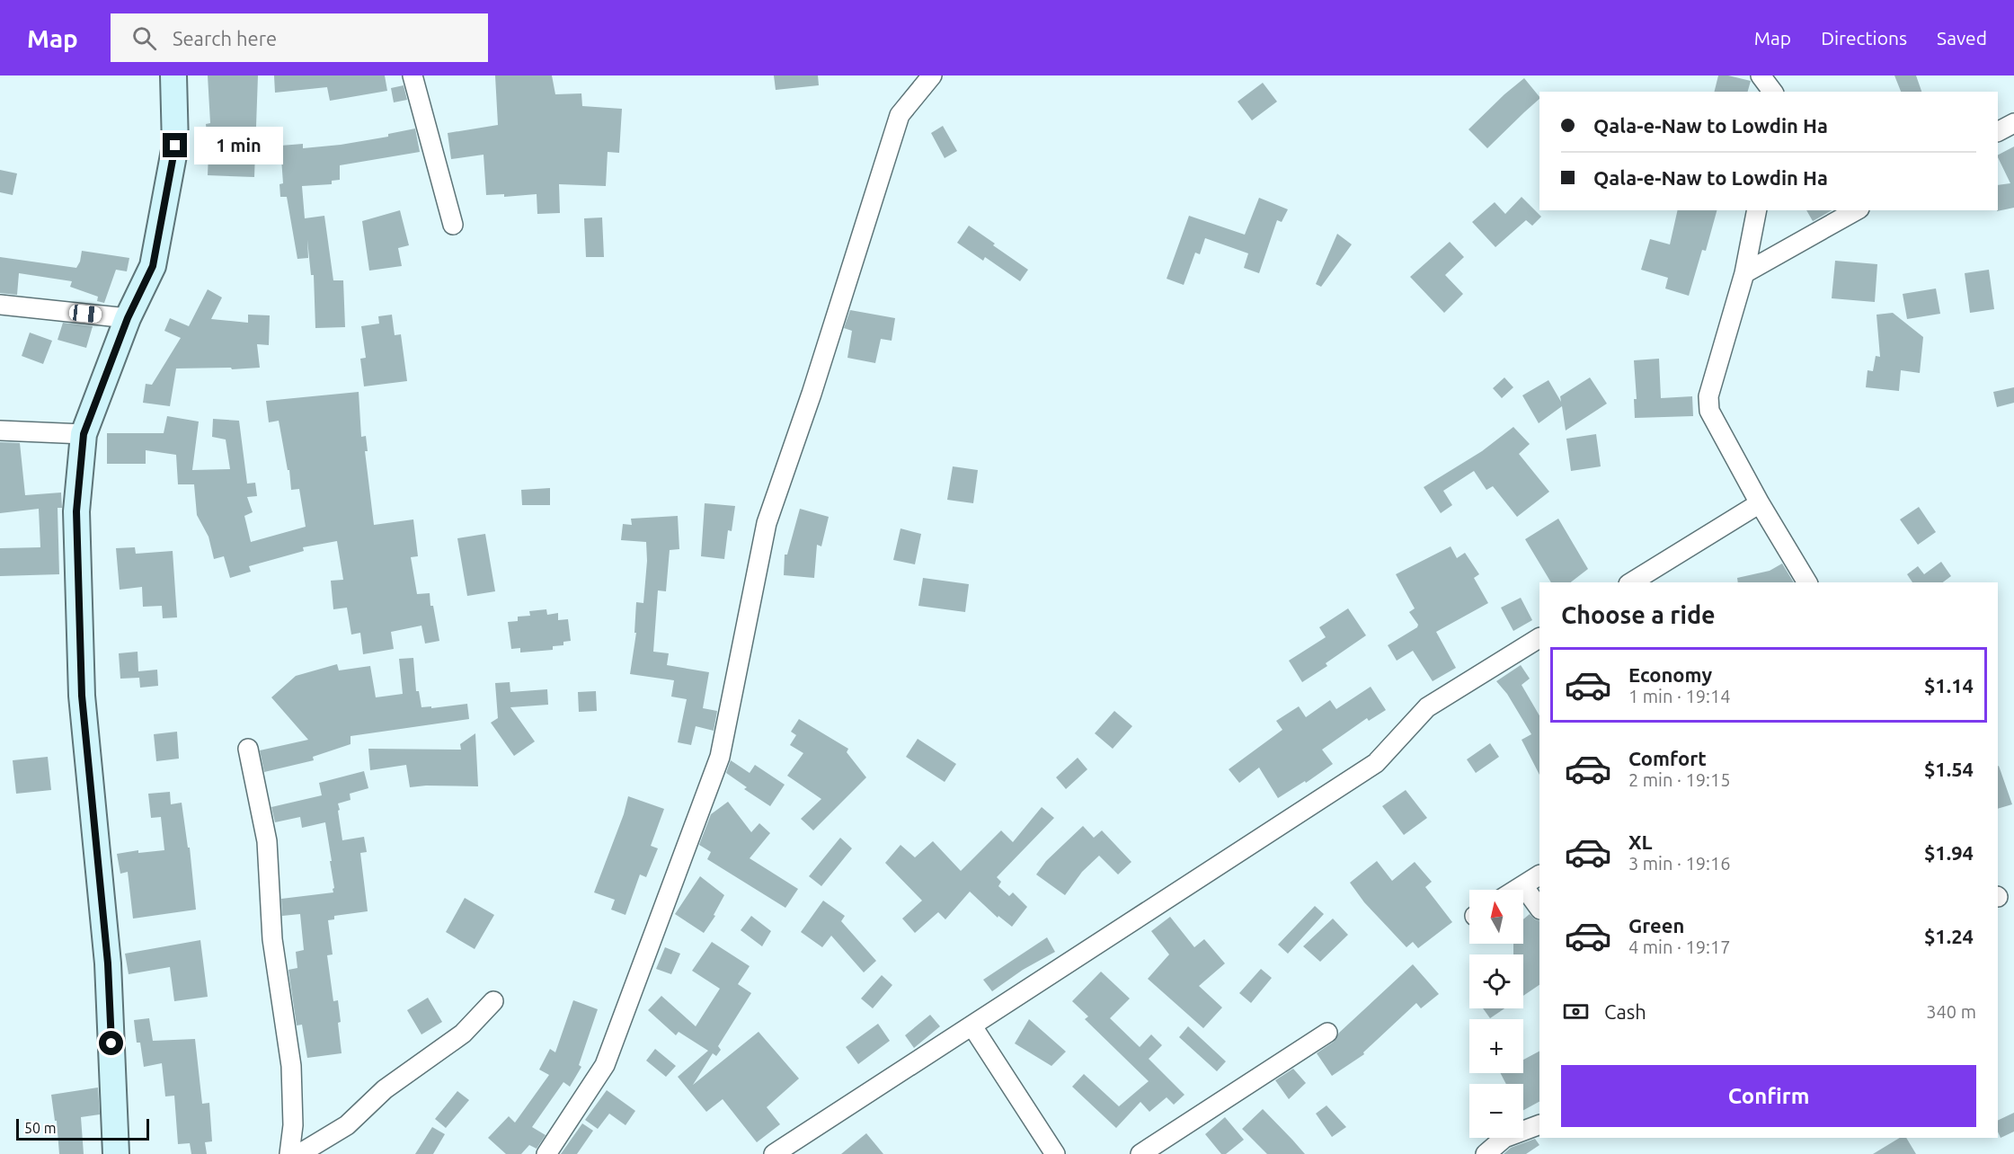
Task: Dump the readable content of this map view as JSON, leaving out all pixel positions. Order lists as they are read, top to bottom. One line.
{"scale_bar":"50 m","north":"top","page":{"header":"Map","search":"Search here","nav":["Map","Directions","Saved"],"banner":["Qala-e-Naw to Lowdin Ha","Qala-e-Naw to Lowdin Ha"],"bubble":"1 min","heading":"Choose a ride","list":[{"name":"Economy","note":"1 min · 19:14","value":"$1.14"},{"name":"Comfort","note":"2 min · 19:15","value":"$1.54"},{"name":"XL","note":"3 min · 19:16","value":"$1.94"},{"name":"Green","note":"4 min · 19:17","value":"$1.24"}],"map_buttons":["+","−"],"pay":["Cash","340 m"],"buttons":"Confirm","scale":"50 m"}}
